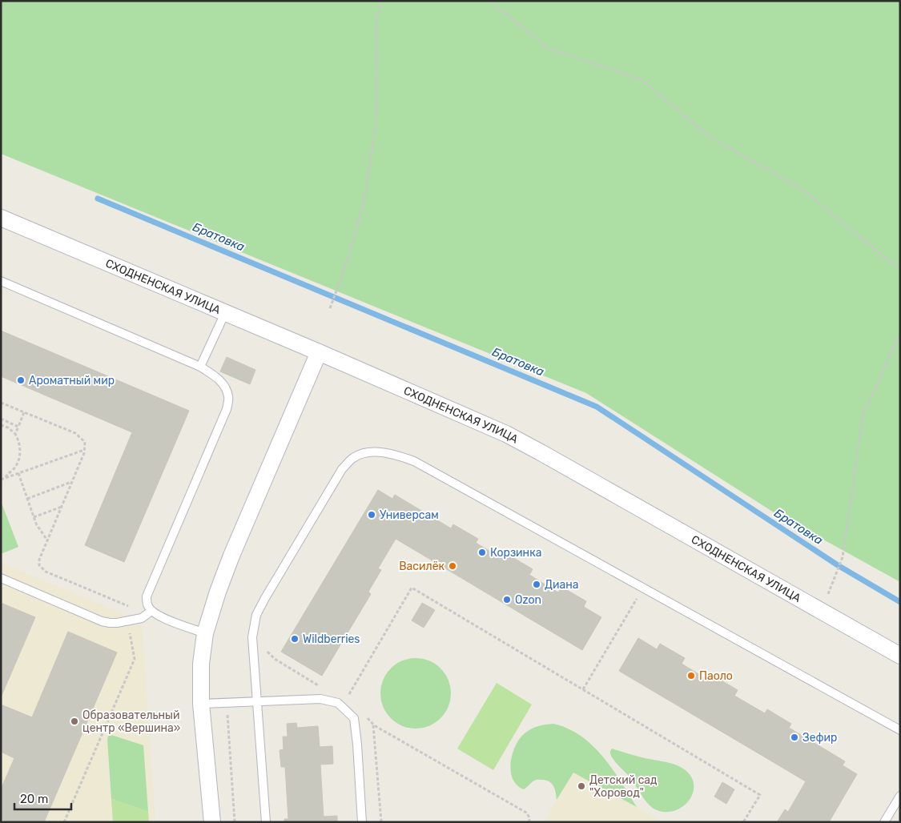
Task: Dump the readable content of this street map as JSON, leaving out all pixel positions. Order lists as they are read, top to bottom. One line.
{"streets":{"street":["СХОДНЕНСКАЯ УЛИЦА"]},"water":["Братовка"],"places":["Ароматный мир","Универсам","Корзинка","Василёк","Диана","Ozon","Wildberries","Паоло","Образовательный центр «Вершина»","Зефир","Детский сад \"Хоровод\""],"scale_bar":"20 m"}
